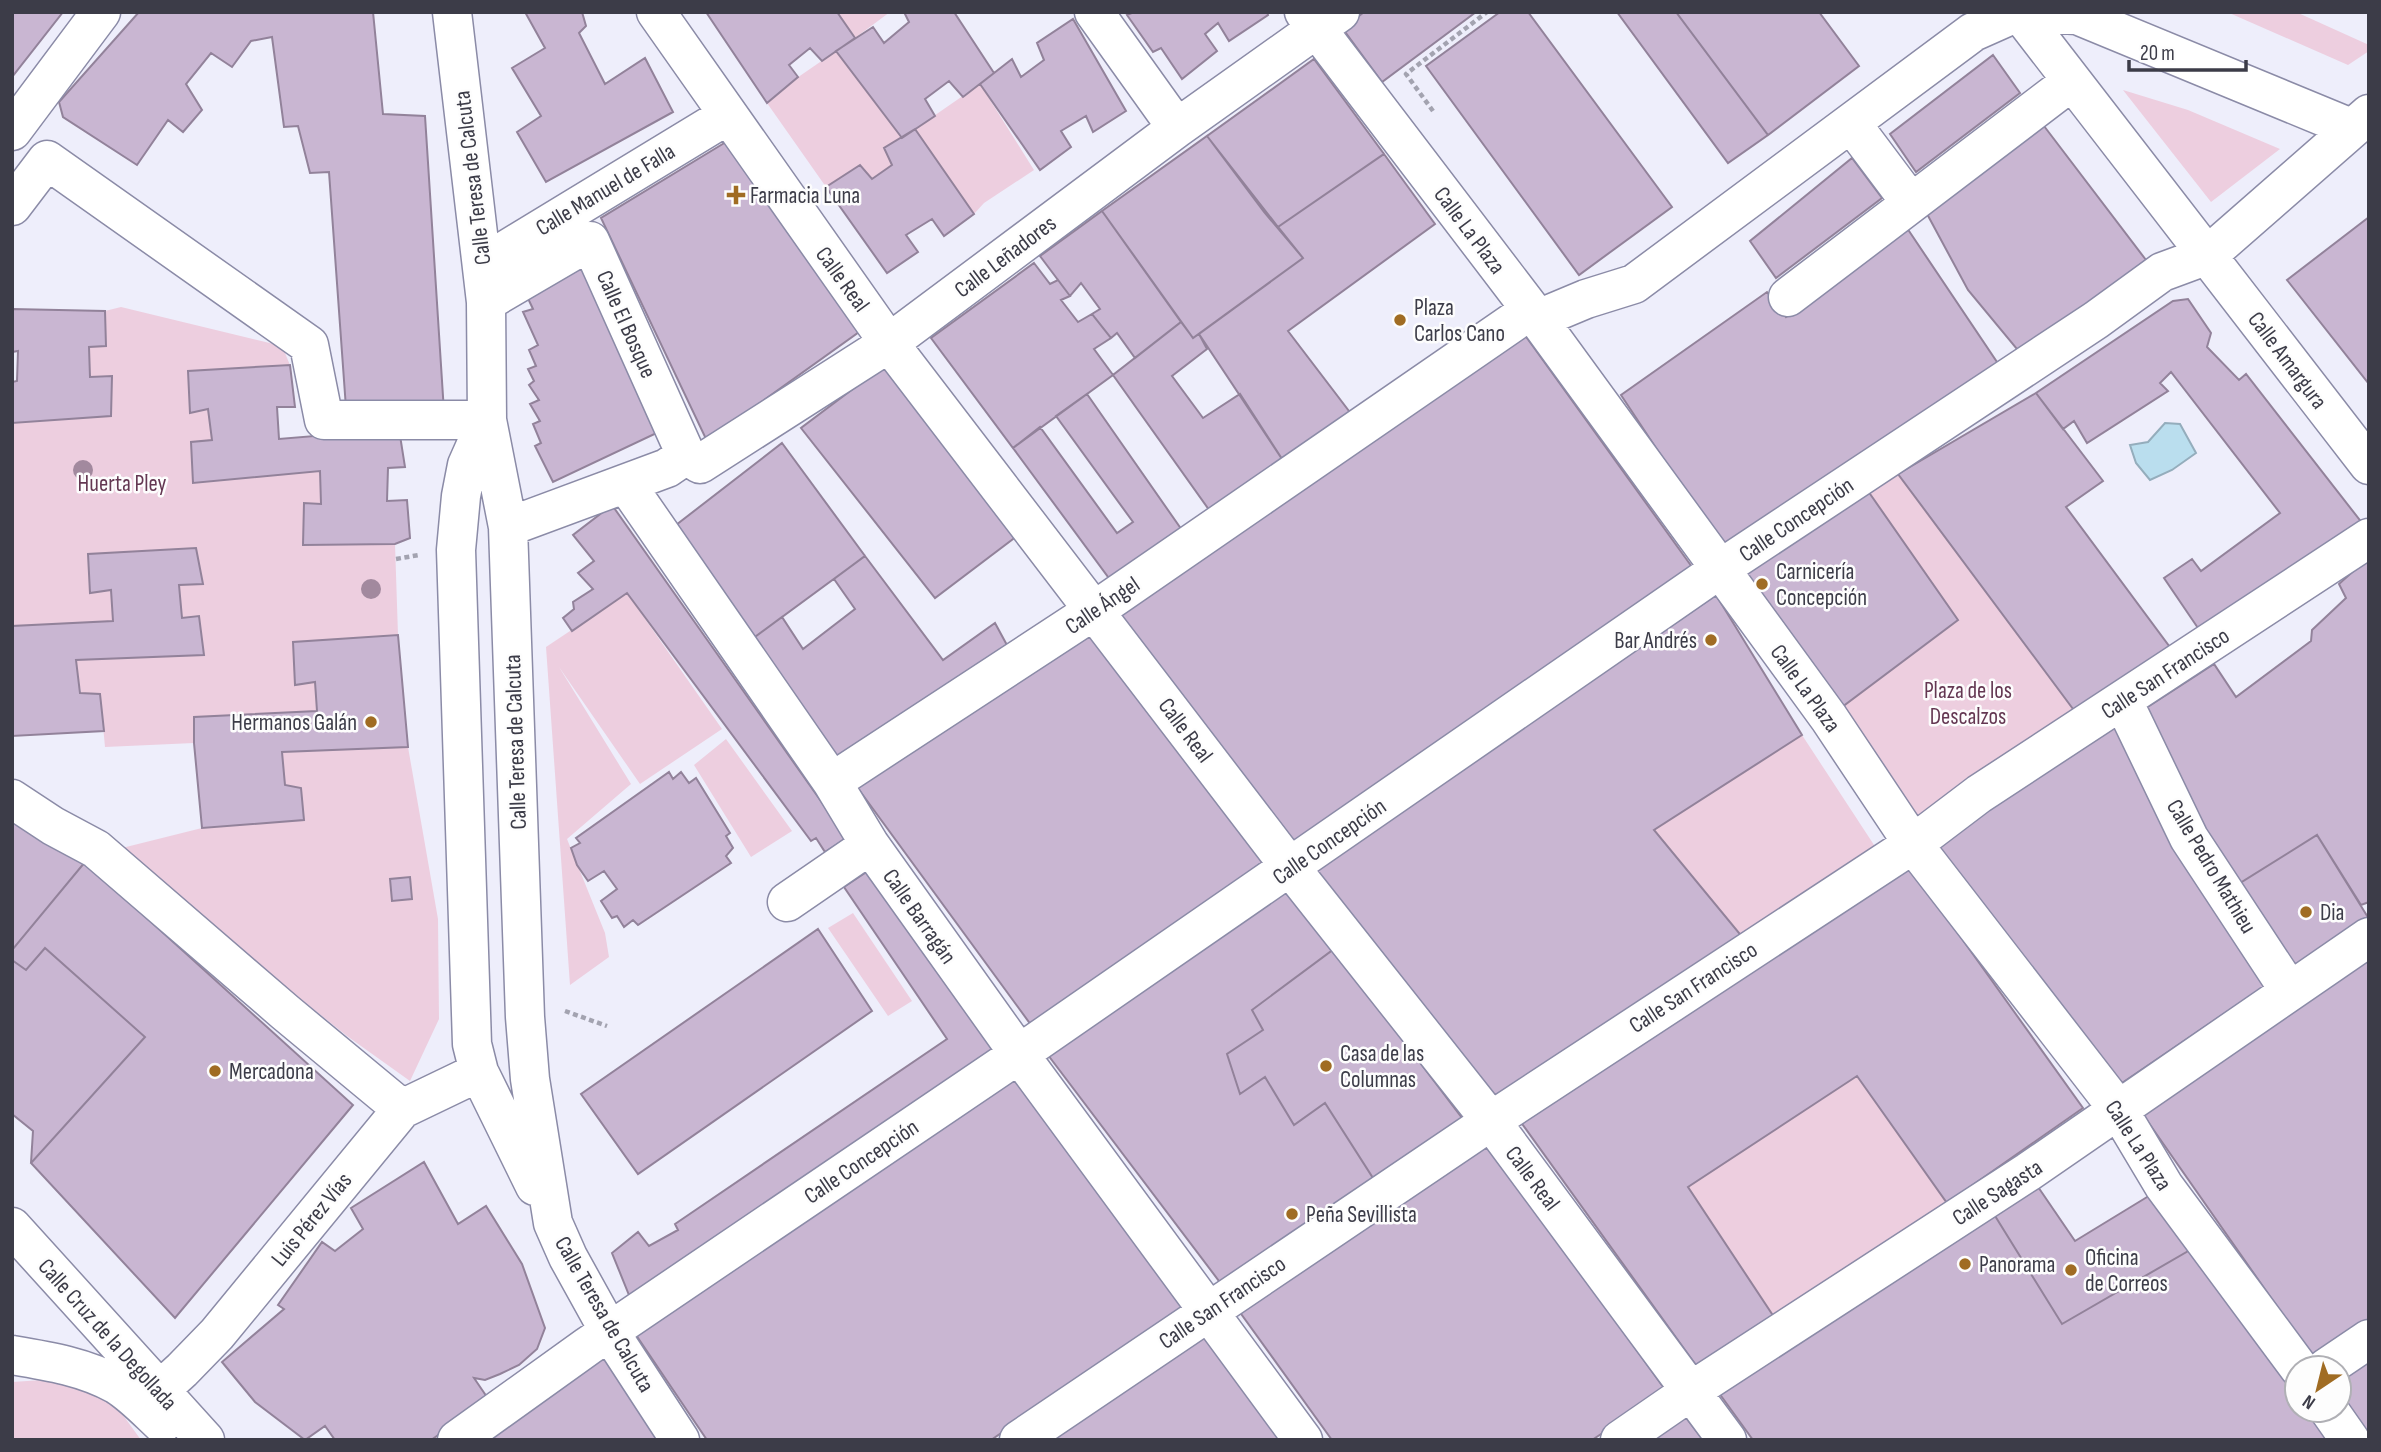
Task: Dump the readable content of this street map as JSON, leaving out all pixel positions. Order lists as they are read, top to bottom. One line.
{"streets":{"street":["Calle Teresa de Calcuta","Calle Manuel de Falla","Calle La Plaza","Calle Leñadores","Calle Real","Calle El Bosque","Calle Amargura","Calle Concepción","Calle Ángel","Calle San Francisco","Calle Pedro Mathieu","Calle Barragán","Calle Sagasta","Luis Pérez Vías","Calle Cruz de la Degollada"]},"crossings":[["Calle Teresa de Calcuta","Calle Manuel de Falla"],["Calle Teresa de Calcuta","Calle El Bosque"],["Calle Teresa de Calcuta","Calle Concepción"],["Calle Manuel de Falla","Calle Real"],["Calle Manuel de Falla","Calle El Bosque"],["Calle La Plaza","Calle Leñadores"],["Calle La Plaza","Calle Concepción"],["Calle La Plaza","Calle Ángel"],["Calle La Plaza","Calle San Francisco"],["Calle La Plaza","Calle Sagasta"],["Calle Leñadores","Calle Real"],["Calle Leñadores","Calle El Bosque"],["Calle Real","Calle Concepción"],["Calle Real","Calle Ángel"],["Calle Real","Calle San Francisco"],["Calle Real","Calle Sagasta"],["Calle Amargura","Calle Concepción"],["Calle Amargura","Calle Ángel"],["Calle Concepción","Calle Barragán"],["Calle Ángel","Calle Barragán"],["Calle San Francisco","Calle Pedro Mathieu"],["Calle San Francisco","Calle Barragán"],["Calle Pedro Mathieu","Calle Sagasta"],["Luis Pérez Vías","Calle Cruz de la Degollada"]],"parks":["Huerta Pley","Plaza de los Descalzos"],"places":{"health":["Farmacia Luna"],"other":["Plaza Carlos Cano","Carnicería Concepción","Bar Andrés","Hermanos Galán","Dia","Casa de las Columnas","Mercadona","Peña Sevillista","Panorama","Oficina de Correos"]},"scale_bar":"20 m","north":"bottom left"}
